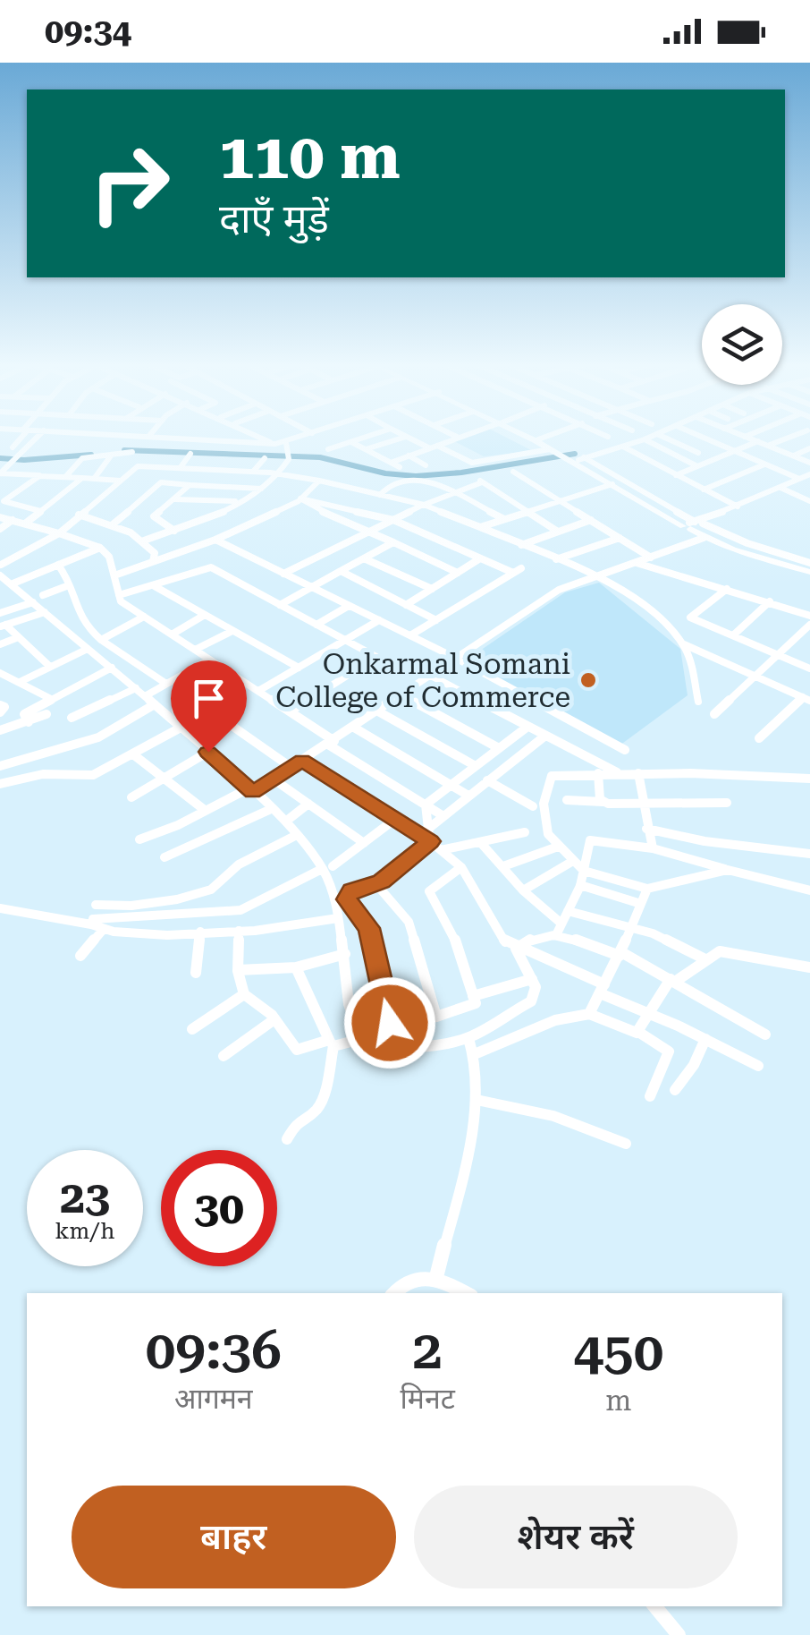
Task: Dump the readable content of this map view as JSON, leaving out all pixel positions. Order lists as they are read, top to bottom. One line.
{"places":["Onkarmal Somani College of Commerce"],"page":{"status":"09:34","turn":["110 m","दाएँ मुड़ें"],"speed":"23 km/h","limit":"30","eta":["09:36","आगमन","2","मिनट","450","m"],"buttons":["बाहर","शेयर करें"]}}
